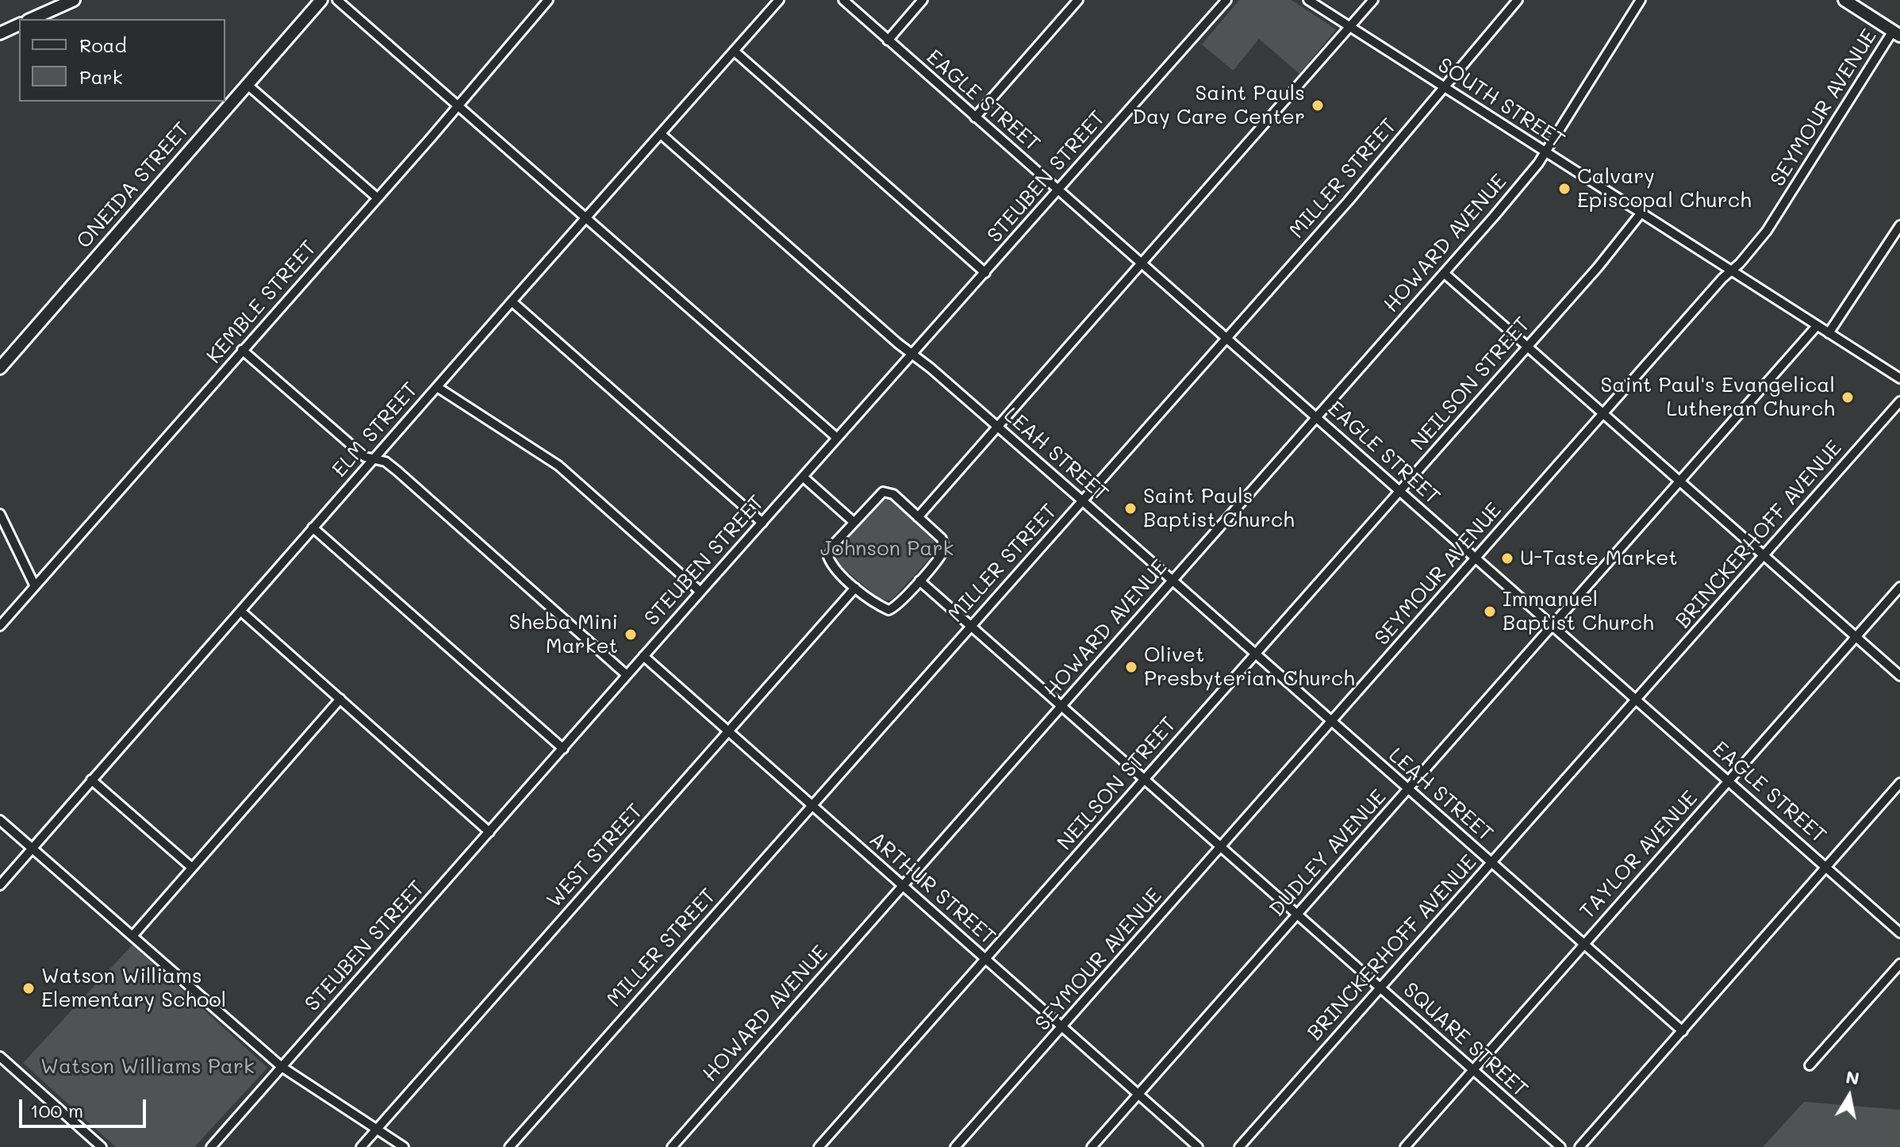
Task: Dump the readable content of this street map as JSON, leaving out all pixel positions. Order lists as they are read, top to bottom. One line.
{"streets":{"street":["EAGLE STREET","SOUTH STREET","SEYMOUR AVENUE","STEUBEN STREET","MILLER STREET","ONEIDA STREET","HOWARD AVENUE","KEMBLE STREET","NEILSON STREET","ELM STREET","LEAH STREET","BRINCKERHOFF AVENUE","DUDLEY AVENUE","TAYLOR AVENUE","WEST STREET","ARTHUR STREET","SQUARE STREET"]},"crossings":[["EAGLE STREET","SEYMOUR AVENUE"],["EAGLE STREET","STEUBEN STREET"],["EAGLE STREET","MILLER STREET"],["EAGLE STREET","HOWARD AVENUE"],["EAGLE STREET","NEILSON STREET"],["EAGLE STREET","BRINCKERHOFF AVENUE"],["EAGLE STREET","DUDLEY AVENUE"],["EAGLE STREET","TAYLOR AVENUE"],["SOUTH STREET","SEYMOUR AVENUE"],["SOUTH STREET","MILLER STREET"],["SOUTH STREET","HOWARD AVENUE"],["SOUTH STREET","NEILSON STREET"],["SOUTH STREET","DUDLEY AVENUE"],["SEYMOUR AVENUE","LEAH STREET"],["SEYMOUR AVENUE","ARTHUR STREET"],["SEYMOUR AVENUE","SQUARE STREET"],["STEUBEN STREET","LEAH STREET"],["STEUBEN STREET","ARTHUR STREET"],["MILLER STREET","LEAH STREET"],["MILLER STREET","ARTHUR STREET"],["MILLER STREET","SQUARE STREET"],["HOWARD AVENUE","LEAH STREET"],["HOWARD AVENUE","ARTHUR STREET"],["HOWARD AVENUE","SQUARE STREET"],["NEILSON STREET","LEAH STREET"],["NEILSON STREET","ARTHUR STREET"],["NEILSON STREET","SQUARE STREET"],["ELM STREET","LEAH STREET"],["LEAH STREET","BRINCKERHOFF AVENUE"],["LEAH STREET","DUDLEY AVENUE"],["LEAH STREET","TAYLOR AVENUE"],["BRINCKERHOFF AVENUE","SQUARE STREET"],["DUDLEY AVENUE","ARTHUR STREET"],["DUDLEY AVENUE","SQUARE STREET"],["TAYLOR AVENUE","SQUARE STREET"],["WEST STREET","ARTHUR STREET"],["WEST STREET","SQUARE STREET"]],"parks":["Johnson Park","Watson Williams Park"],"places":["Saint Pauls Day Care Center","Calvary Episcopal Church","Saint Paul's Evangelical Lutheran Church","Saint Pauls Baptist Church","U-Taste Market","Immanuel Baptist Church","Sheba Mini Market","Olivet Presbyterian Church","Watson Williams Elementary School"],"legend":["Road","Park"],"scale_bar":"100 m","north":"top"}
